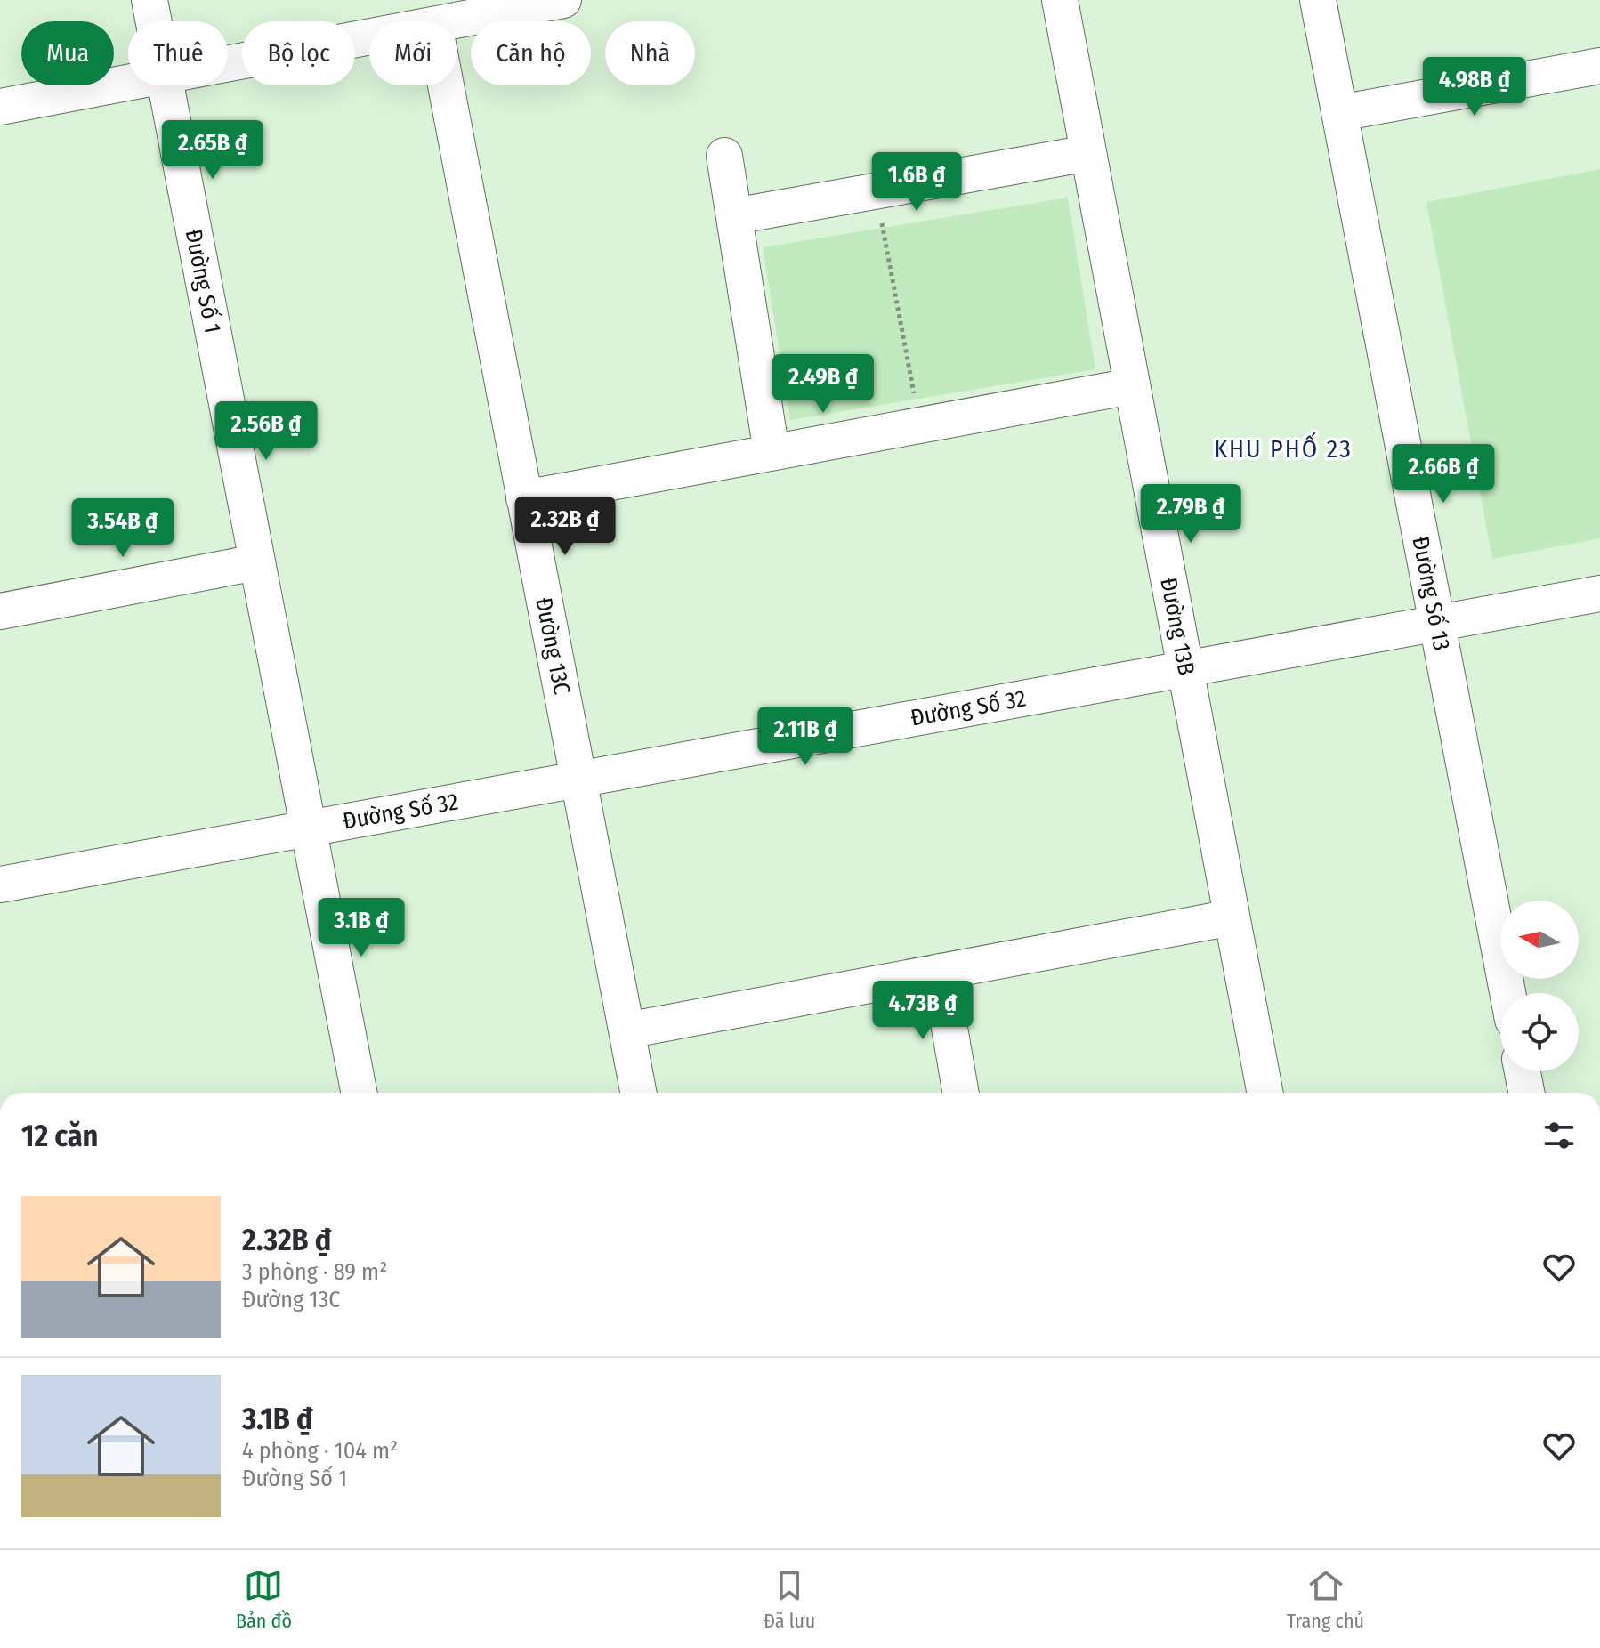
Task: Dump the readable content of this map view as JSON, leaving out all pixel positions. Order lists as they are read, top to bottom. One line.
{"streets":{"street":["Đường Số 1","Đường Số 13","Đường 13B","Đường 13C","Đường Số 32"]},"crossings":[["Đường Số 1","Đường Số 32"],["Đường Số 13","Đường Số 32"],["Đường 13B","Đường Số 32"],["Đường 13C","Đường Số 32"]],"districts":["KHU PHỐ 23"],"north":"left","page":{"chip":["Mua","Thuê","Bộ lọc","Mới","Căn hộ","Nhà"],"price":["4.98B ₫","2.65B ₫","1.6B ₫","2.49B ₫","2.56B ₫","2.66B ₫","2.79B ₫","2.32B ₫","3.54B ₫","2.11B ₫","3.1B ₫","4.73B ₫"],"heading":"12 căn","list":[{"name":"2.32B ₫","note":"3 phòng · 89 m² · Đường 13C"},{"name":"3.1B ₫","note":"4 phòng · 104 m² · Đường Số 1"}],"tabs":["Bản đồ","Đã lưu","Trang chủ"]}}
